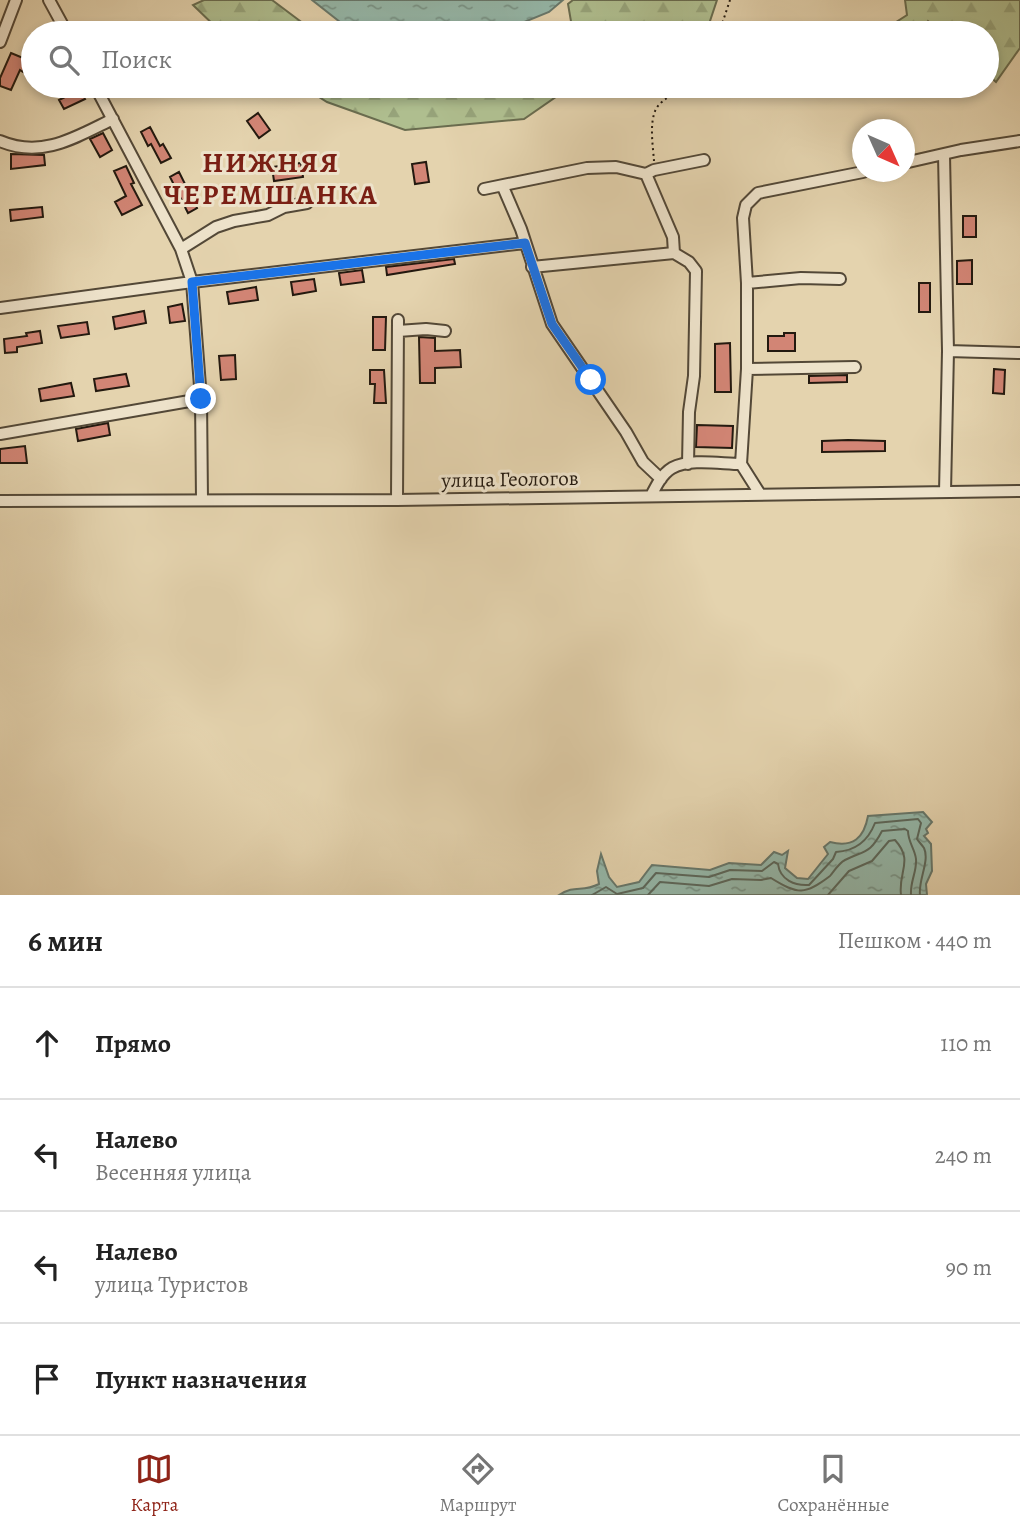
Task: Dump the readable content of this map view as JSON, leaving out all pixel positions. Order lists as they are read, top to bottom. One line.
{"streets":{"street":["улица Геологов"]},"districts":["НИЖНЯЯ ЧЕРЕМШАНКА"],"north":"bottom right","page":{"search":"Поиск","heading":["6 мин","Пешком · 440 m"],"list":[["Прямо","110 m"],["Налево","Весенняя улица","240 m"],["Налево","улица Туристов","90 m"],"Пункт назначения"],"nav":["Карта","Маршрут","Сохранённые"]}}
